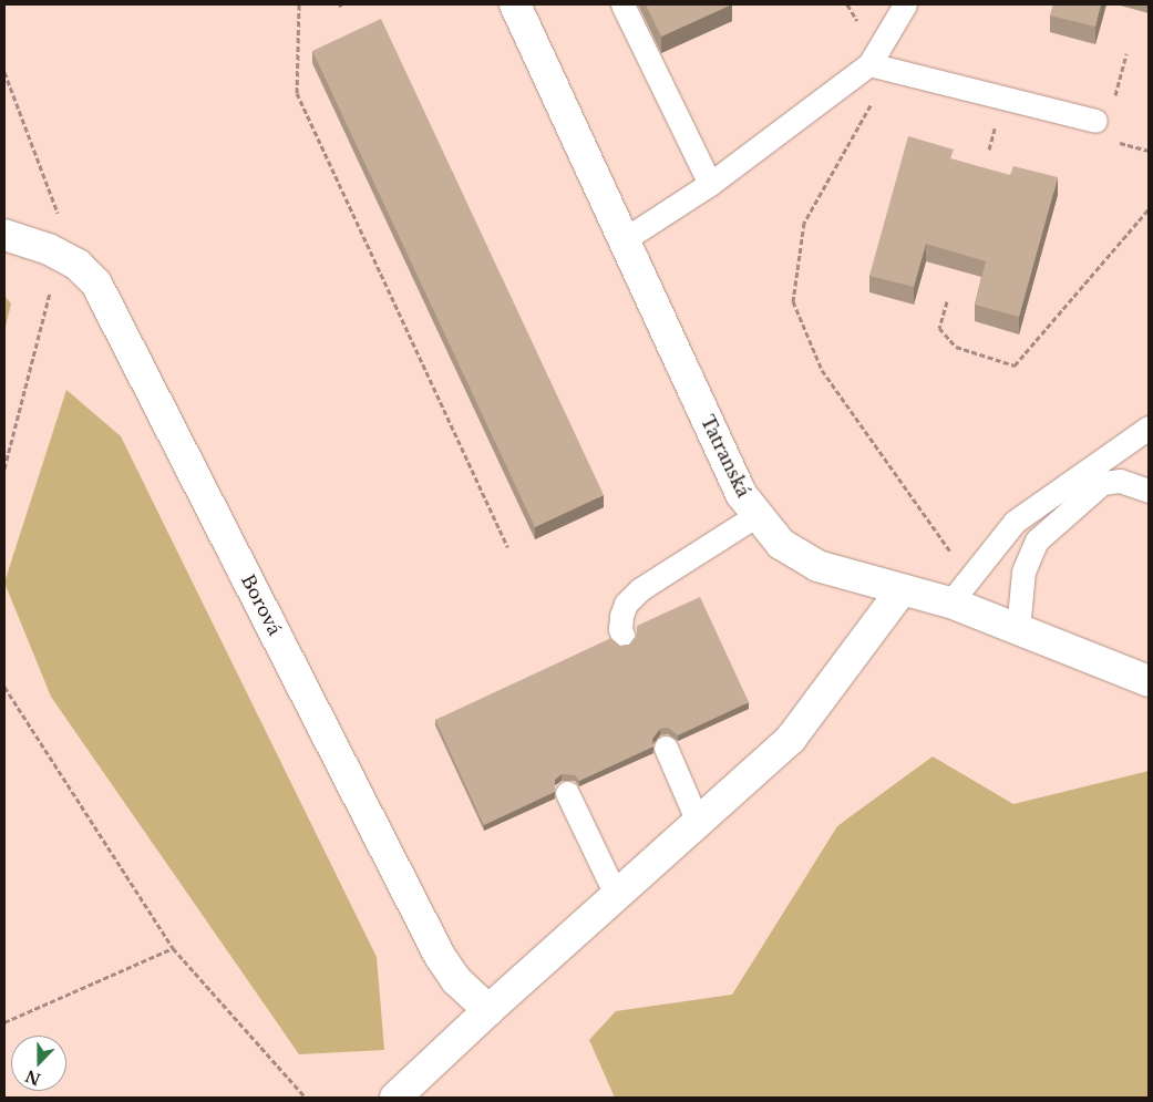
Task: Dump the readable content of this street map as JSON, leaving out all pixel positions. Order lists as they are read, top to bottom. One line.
{"streets":{"street":["Tatranská","Borová"]},"north":"bottom"}
